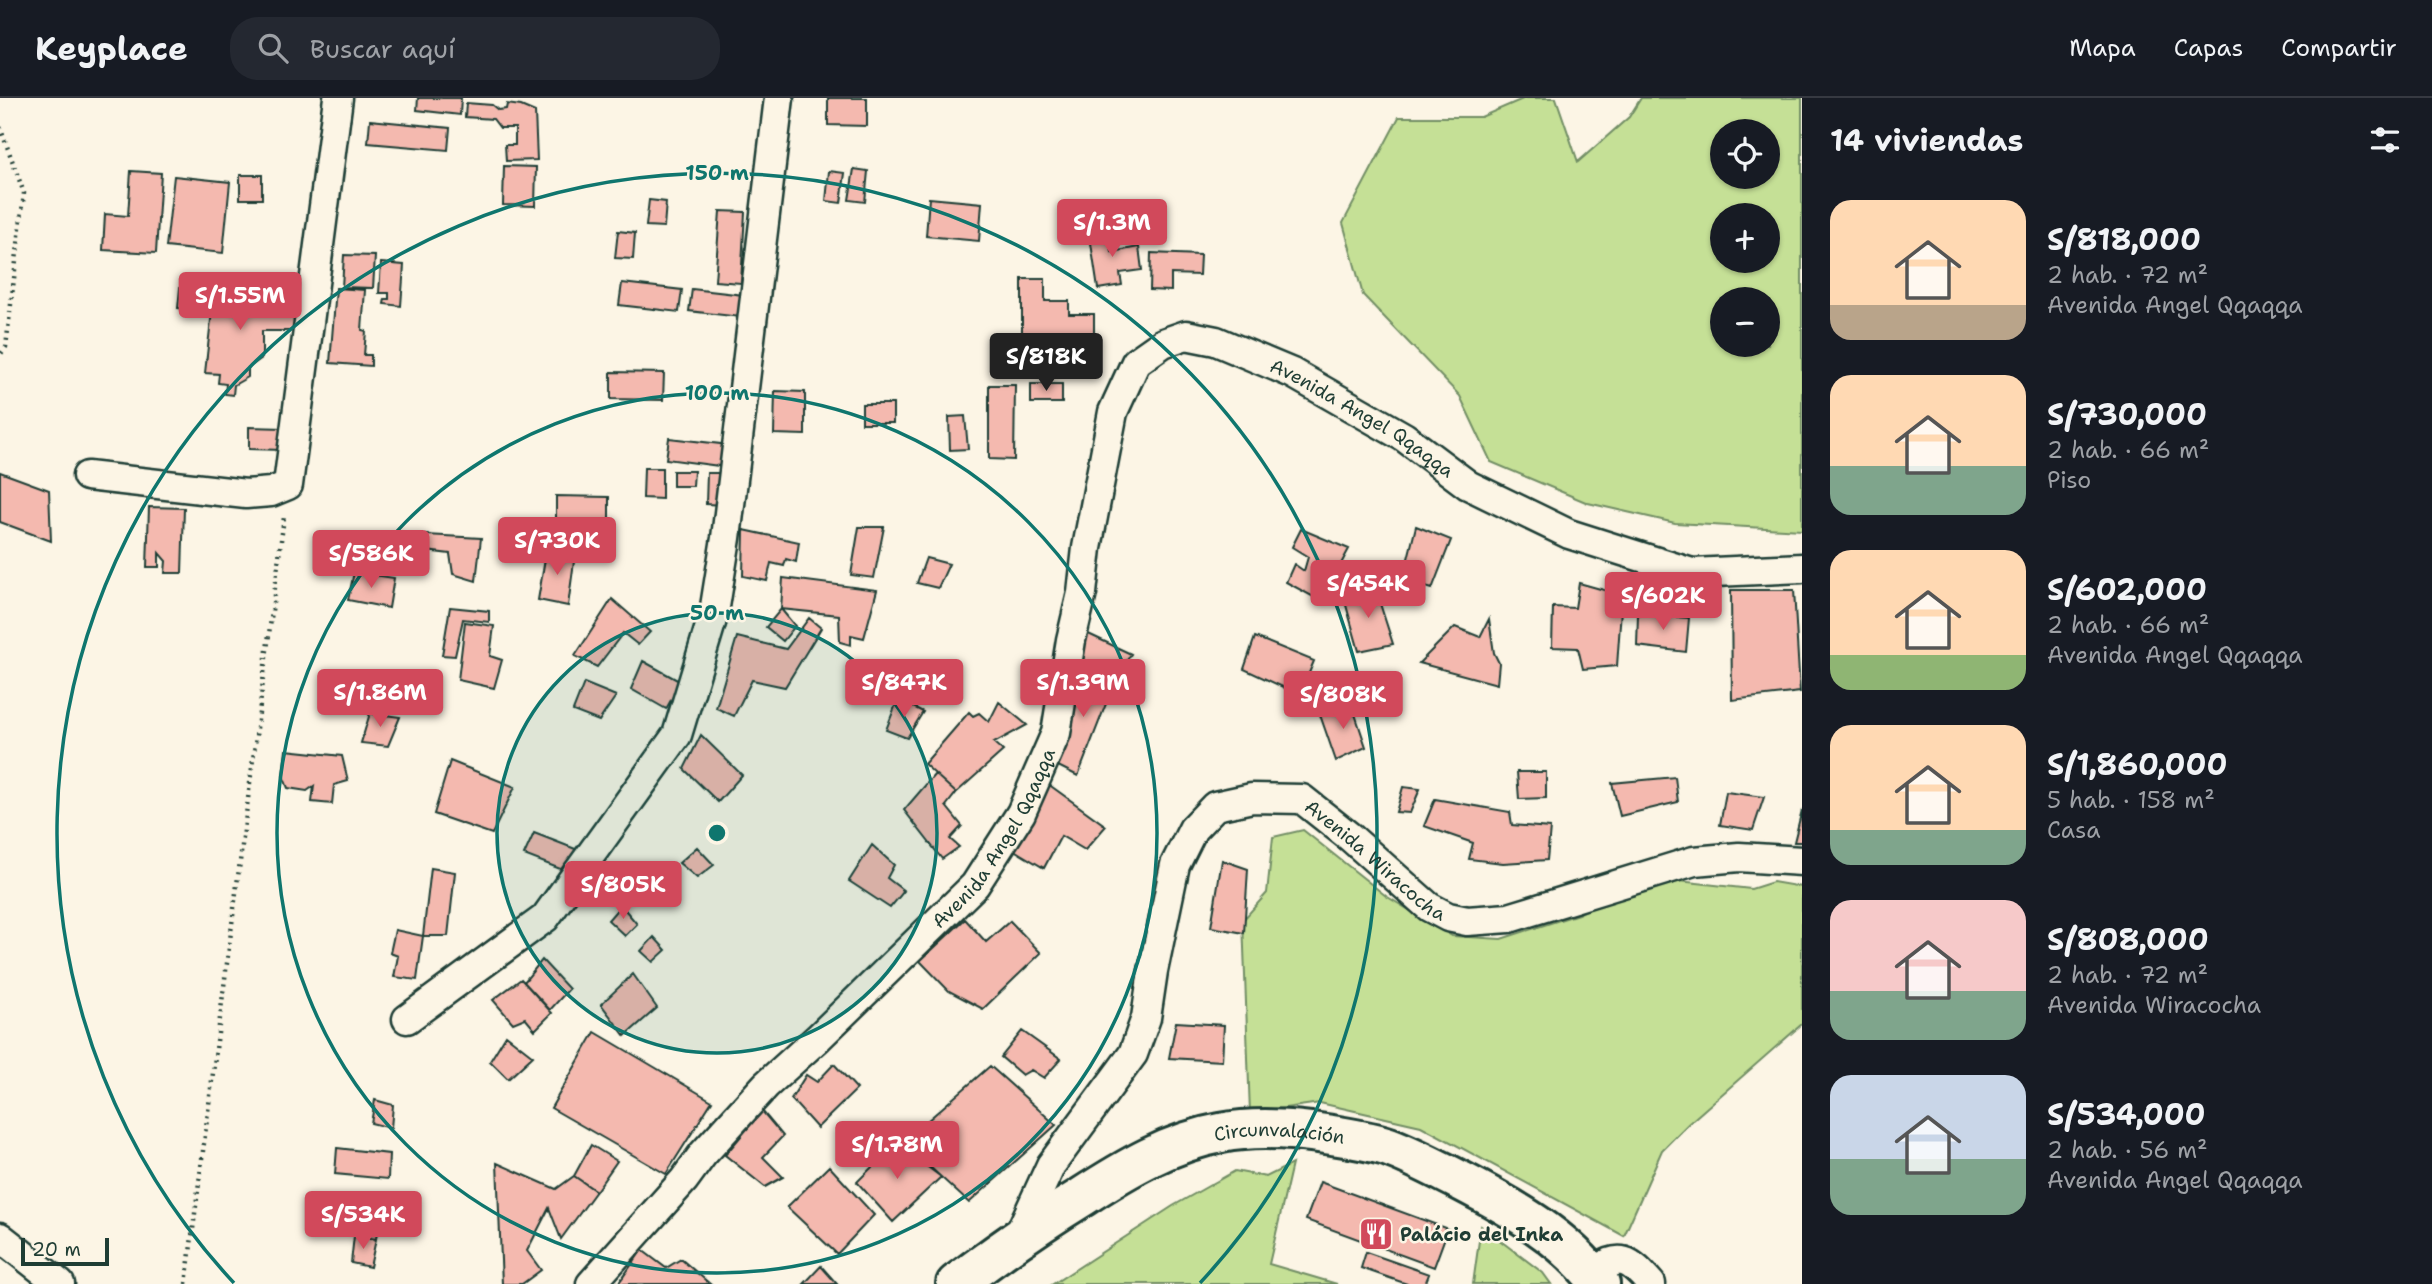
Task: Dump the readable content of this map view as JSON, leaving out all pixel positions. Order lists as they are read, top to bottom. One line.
{"streets":{"highway":["Circunvalación"],"street":["Avenida Angel Qqaqqa","Avenida Wiracocha"]},"crossings":[["Avenida Wiracocha","Circunvalación"]],"places":{"restaurant":["Palácio del Inka"]},"scale_bar":"20 m","page":{"header":"Keyplace","search":"Buscar aquí","nav":["Mapa","Capas","Compartir"],"heading":"14 viviendas","map_buttons":["+","−"],"list":[{"name":"S/818,000","note":"2 hab. · 72 m² · Avenida Angel Qqaqqa"},{"name":"S/730,000","note":"2 hab. · 66 m² · Piso"},{"name":"S/602,000","note":"2 hab. · 66 m² · Avenida Angel Qqaqqa"},{"name":"S/1,860,000","note":"5 hab. · 158 m² · Casa"},{"name":"S/808,000","note":"2 hab. · 72 m² · Avenida Wiracocha"},{"name":"S/534,000","note":"2 hab. · 56 m² · Avenida Angel Qqaqqa"}],"price":["S/1.3M","S/1.55M","S/818K","S/730K","S/586K","S/454K","S/602K","S/847K","S/1.39M","S/1.86M","S/808K","S/805K","S/1.78M","S/534K"],"scale":"20 m"},"rings":["150 m","100 m","50 m"]}
